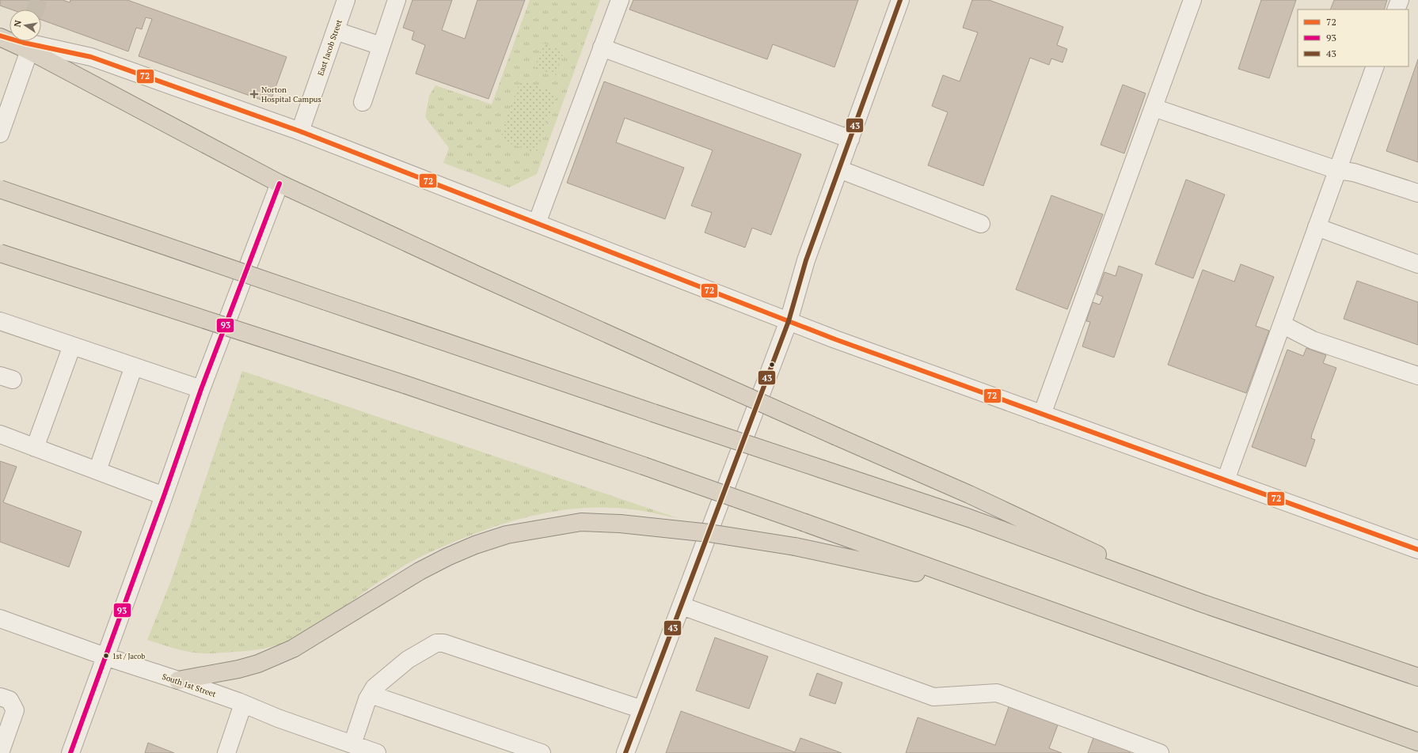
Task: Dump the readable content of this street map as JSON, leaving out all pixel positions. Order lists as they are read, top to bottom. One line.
{"streets":{"street":["East Jacob Street","South 1st Street"]},"places":{"health":["Norton Hospital Campus"],"other":["1st / Jacob"]},"lines":["transit line 43","transit line 72","transit line 93"],"legend":["72","93","43"],"north":"left"}
